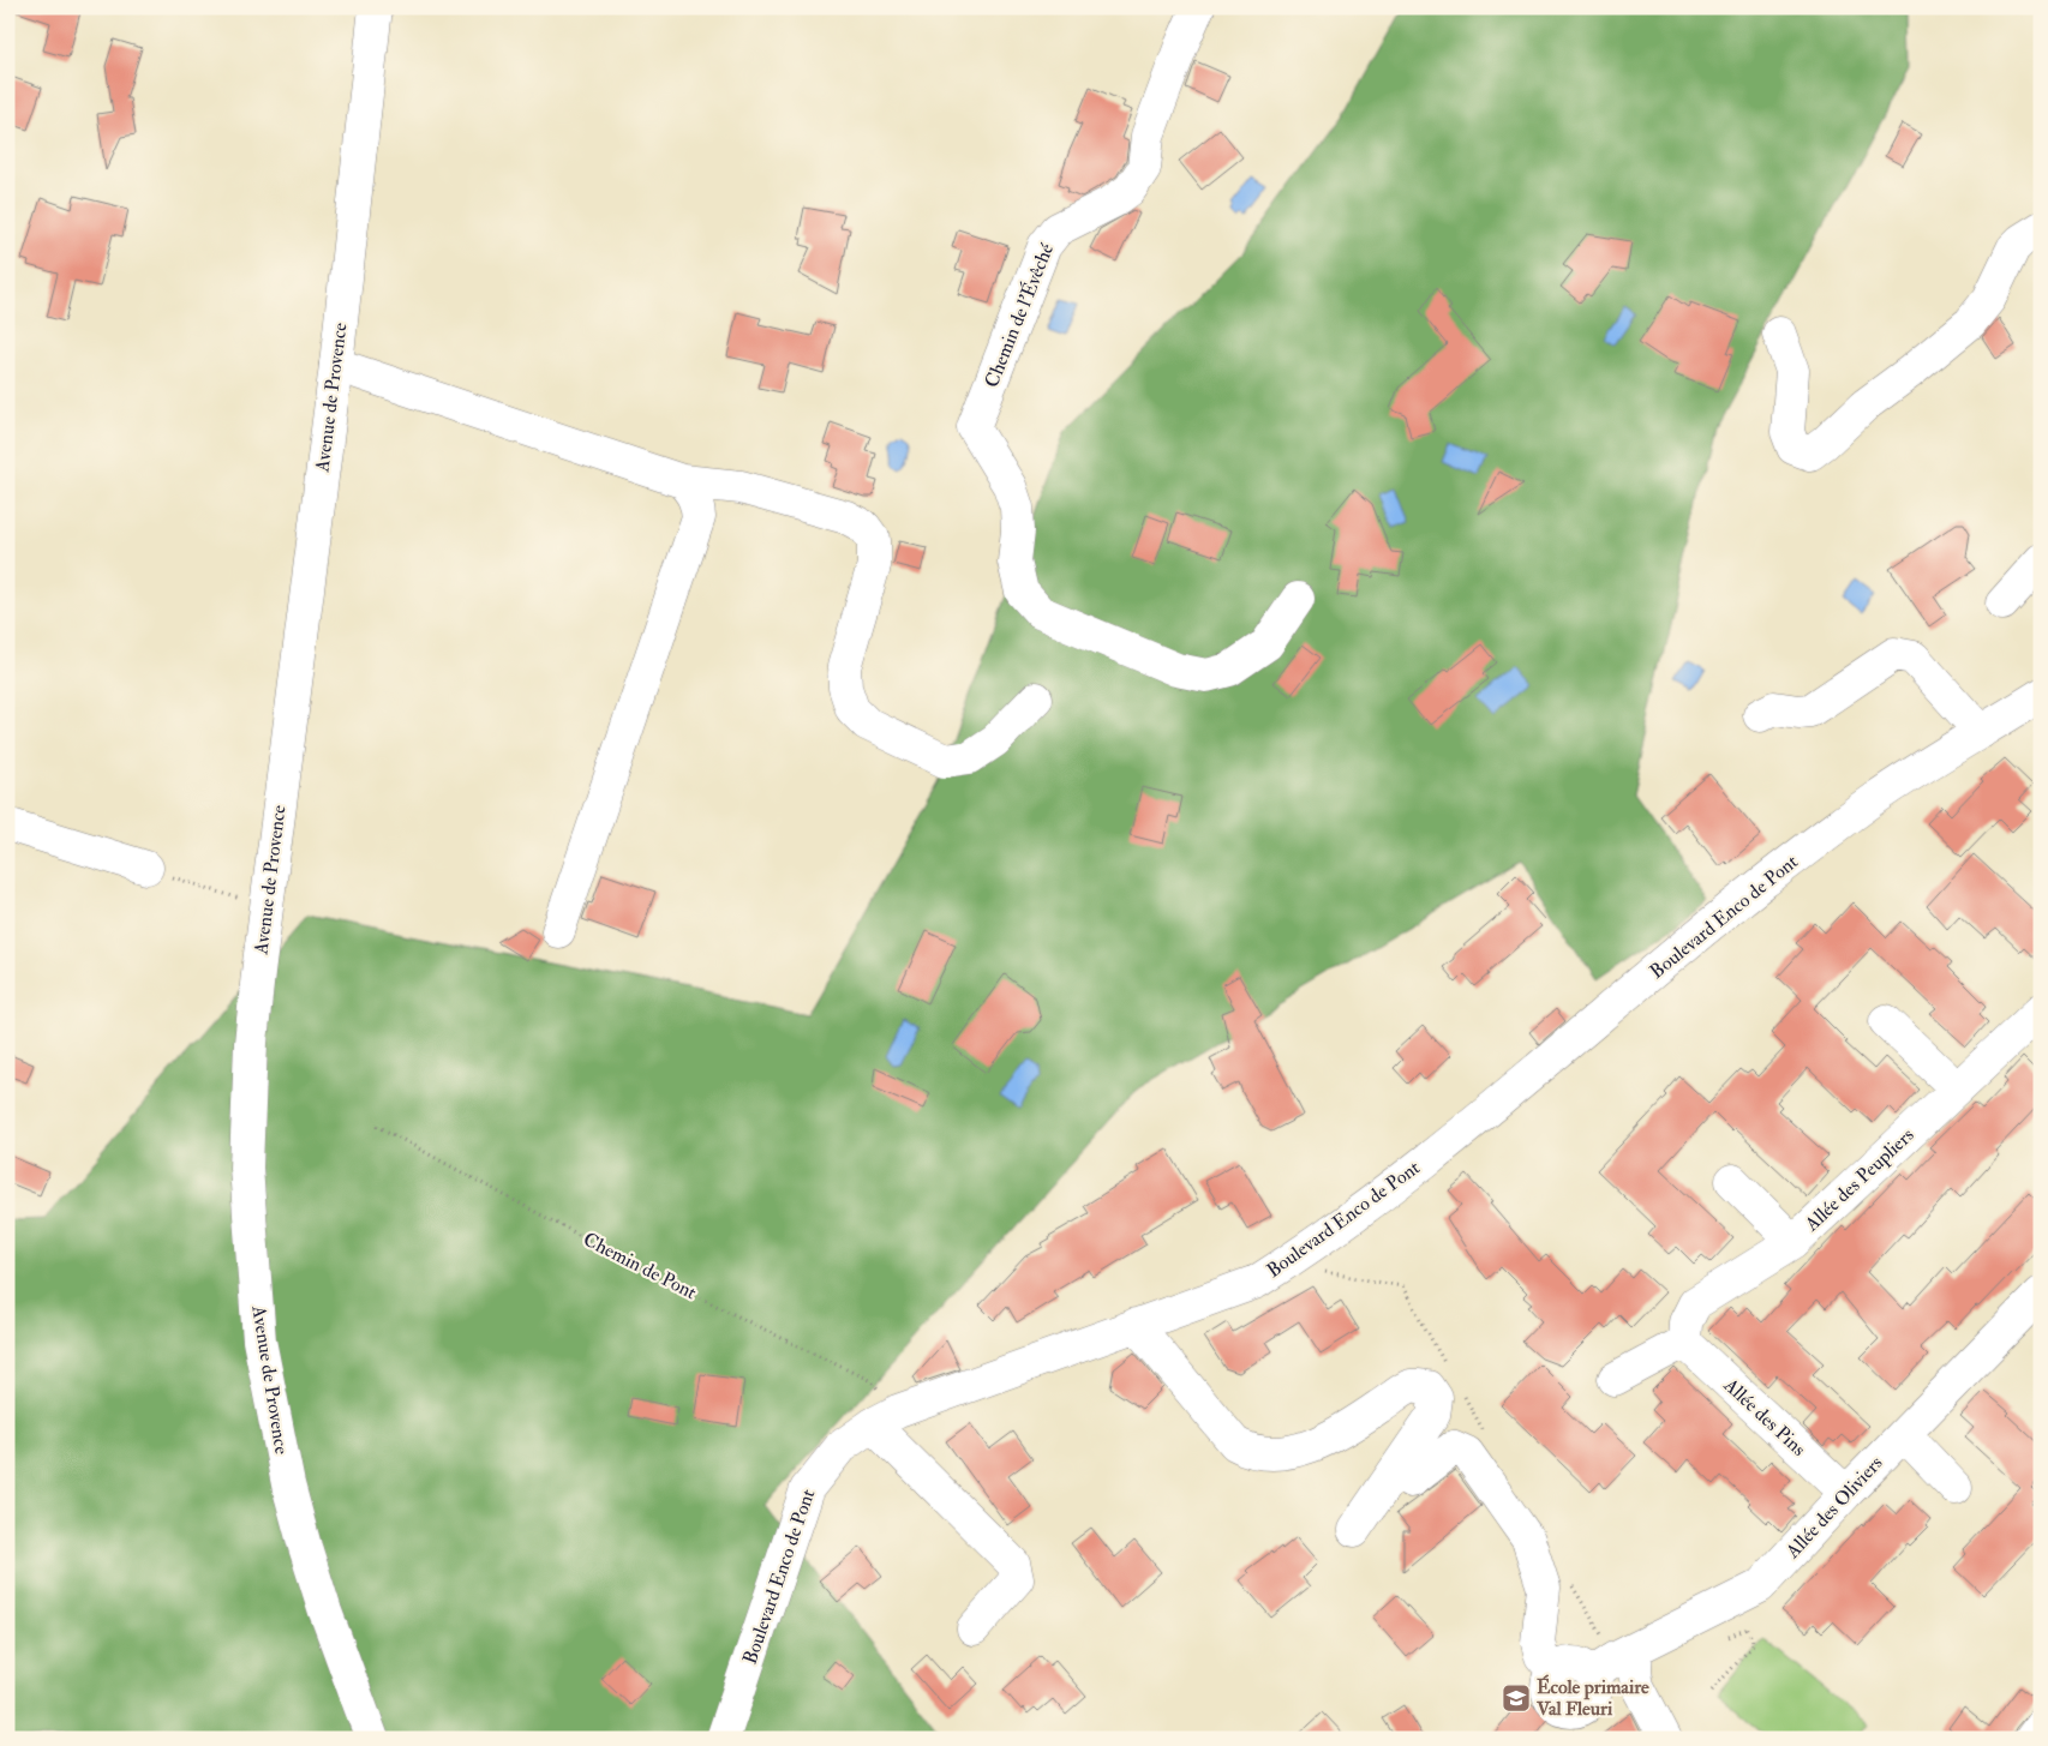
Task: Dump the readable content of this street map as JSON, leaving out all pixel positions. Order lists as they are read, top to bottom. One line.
{"streets":{"street":["Chemin de l'Évêché","Avenue de Provence","Boulevard Enco de Pont","Allée des Peupliers","Allée des Pins","Allée des Oliviers"],"path":["Chemin de Pont"]},"crossings":[["Boulevard Enco de Pont","Chemin de Pont"],["Allée des Peupliers","Allée des Pins"],["Allée des Pins","Allée des Oliviers"]],"places":{"school or university":["École primaire Val Fleuri"]}}
